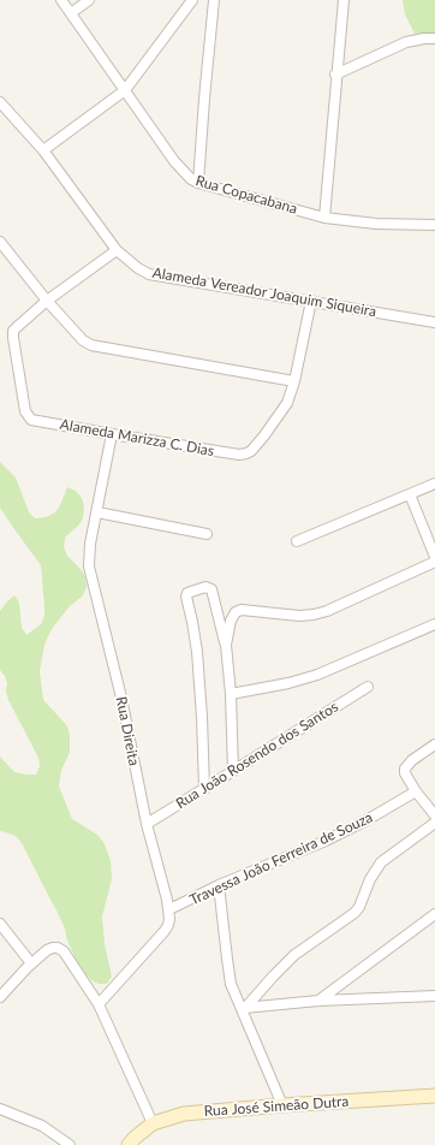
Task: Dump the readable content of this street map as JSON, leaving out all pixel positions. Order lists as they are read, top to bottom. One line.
{"streets":{"main road":["Rua José Simeão Dutra"],"street":["Rua Copacabana","Alameda Vereador Joaquim Siqueira","Alameda Marizza C. Dias","Rua Direita","Rua João Rosendo dos Santos","Travessa João Ferreira de Souza"]},"crossings":[["Alameda Marizza C. Dias","Rua Direita"],["Rua Direita","Rua João Rosendo dos Santos"],["Rua Direita","Travessa João Ferreira de Souza"]]}
